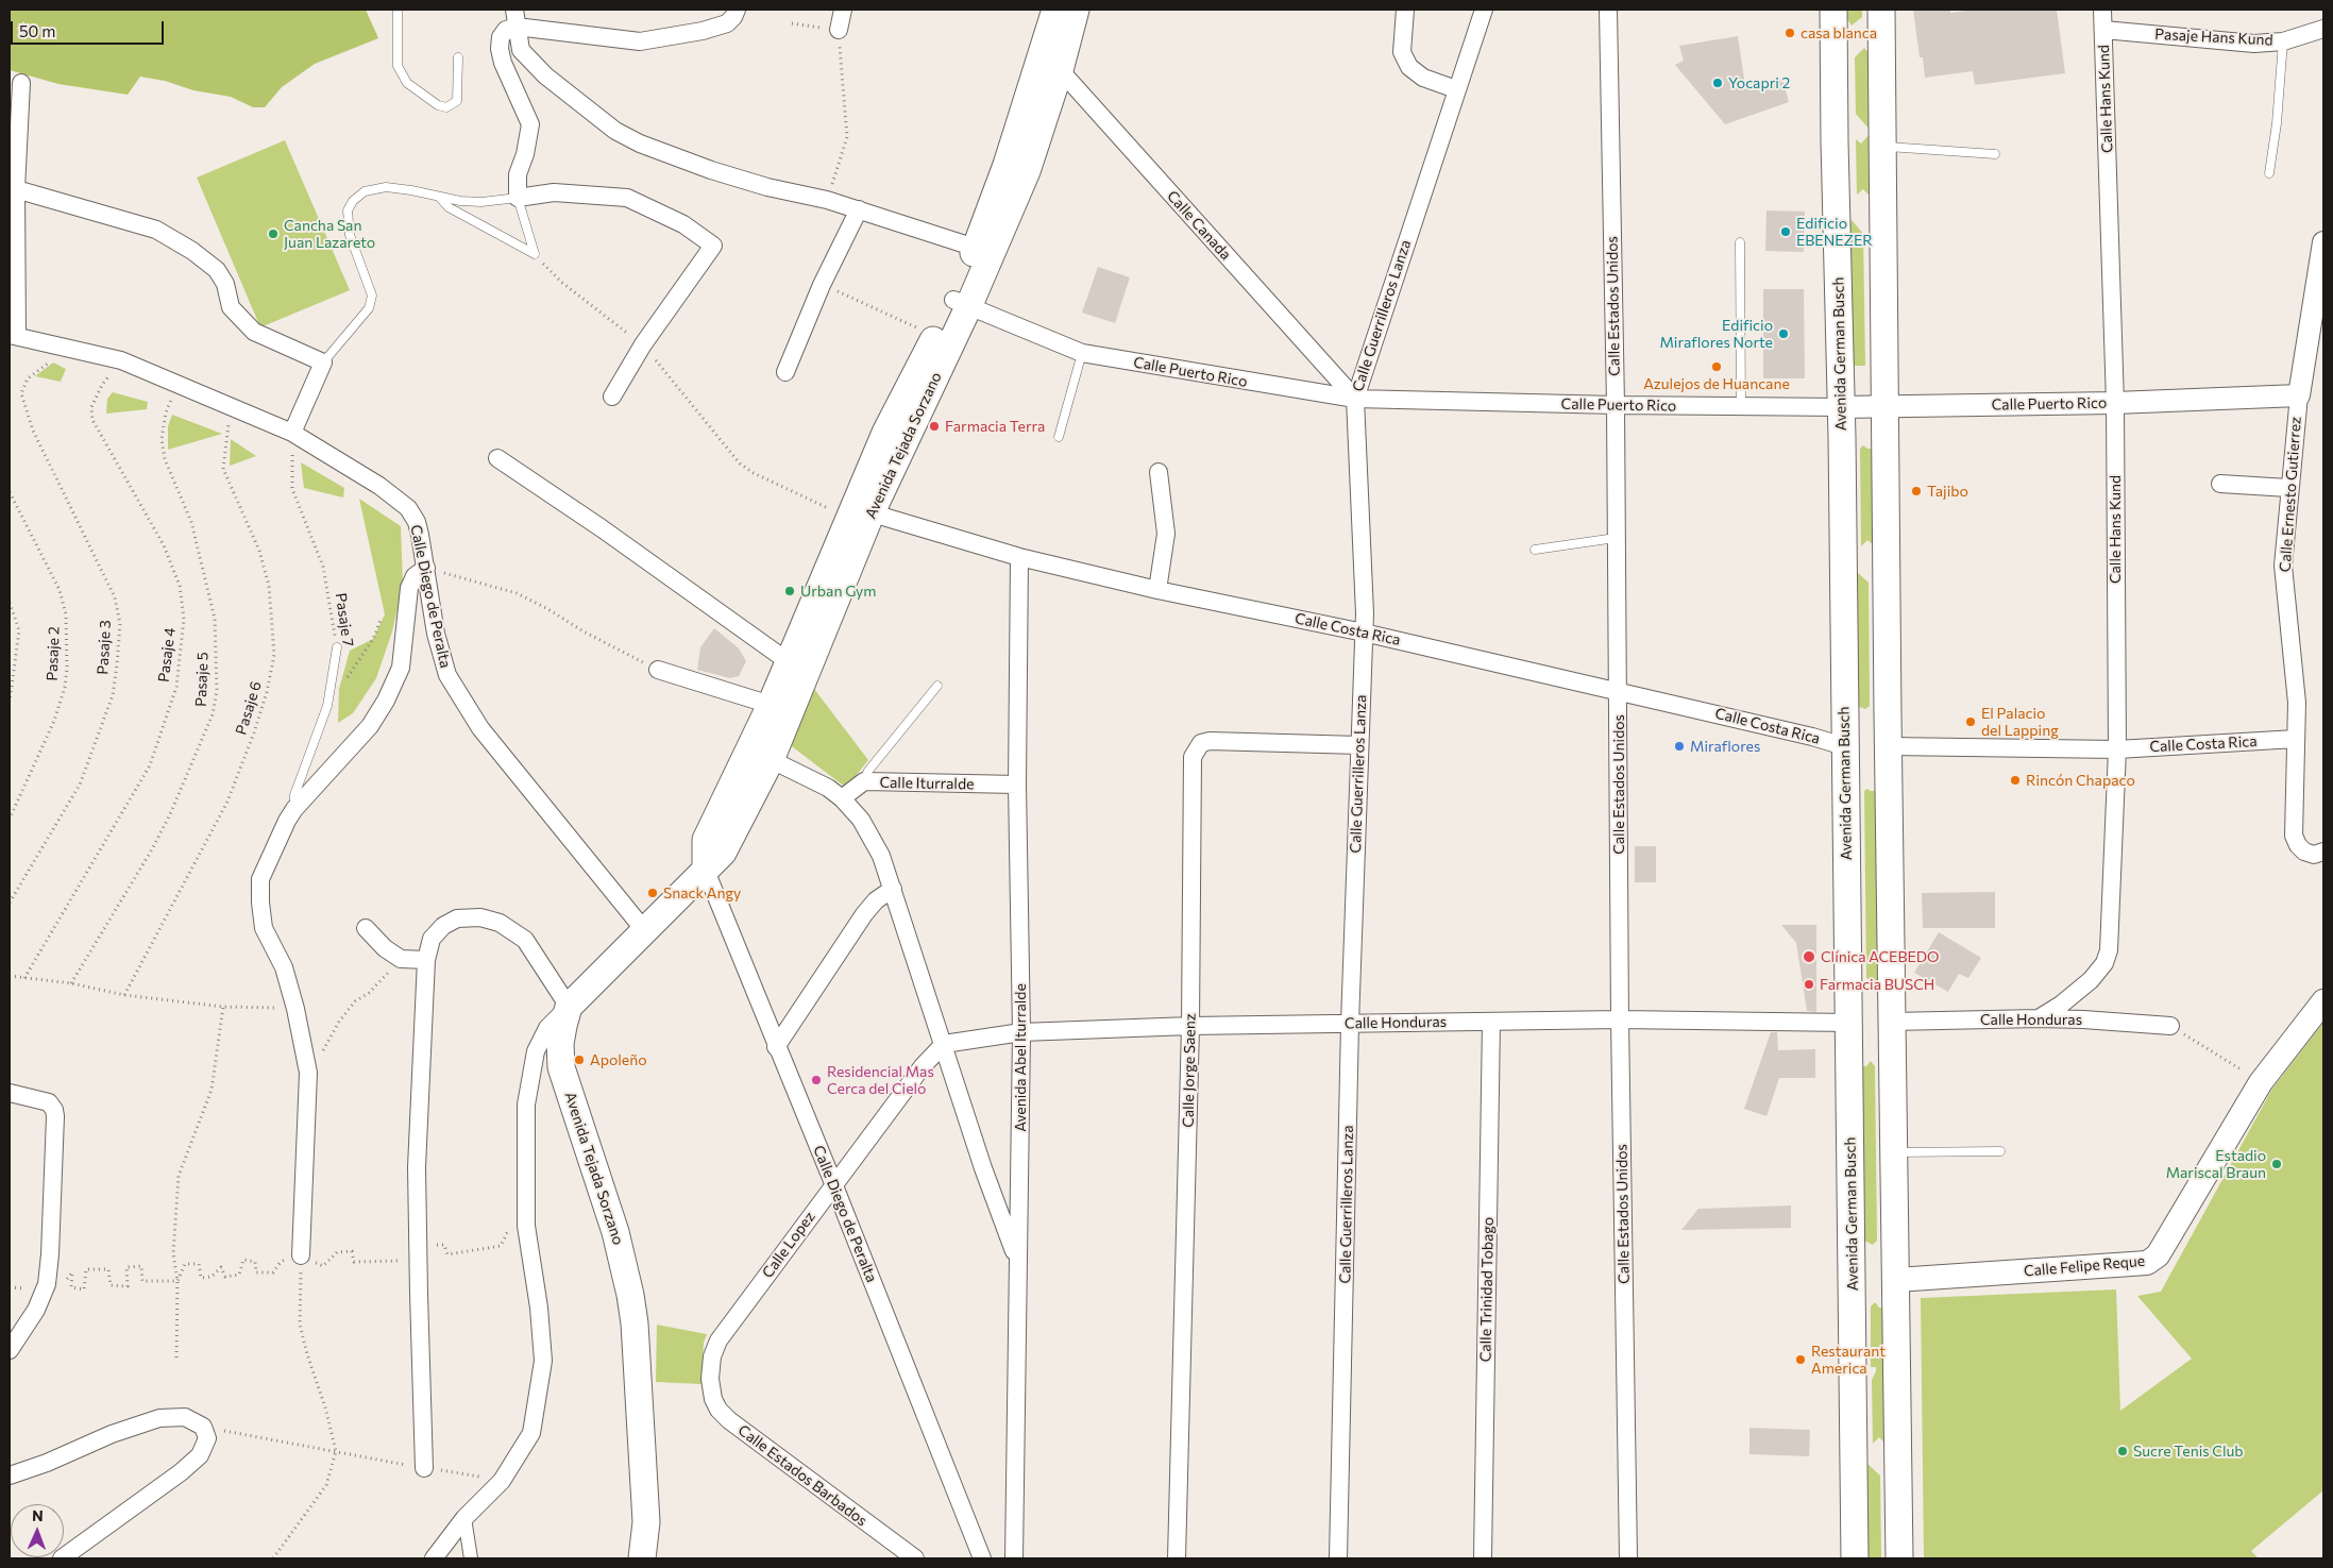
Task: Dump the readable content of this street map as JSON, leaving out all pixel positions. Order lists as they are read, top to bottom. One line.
{"streets":{"main road":["Avenida German Busch","Avenida Tejada Sorzano","Calle Felipe Reque"],"street":["Pasaje Hans Kund","Calle Hans Kund","Calle Canada","Calle Estados Unidos","Calle Guerrilleros Lanza","Calle Puerto Rico","Calle Ernesto Gutierrez","Calle Diego de Peralta","Calle Costa Rica","Calle Iturralde","Calle Honduras","Avenida Abel Iturralde","Calle Jorge Saenz","Calle Lopez","Calle Trinidad Tobago","Calle Estados Barbados"],"lane":["Pasaje 7"],"path":["Pasaje 3","Pasaje 2","Pasaje 4","Pasaje 5","Pasaje 6"]},"crossings":[["Pasaje Hans Kund","Calle Hans Kund"],["Calle Hans Kund","Calle Puerto Rico"],["Calle Hans Kund","Calle Costa Rica"],["Calle Hans Kund","Calle Honduras"],["Calle Canada","Calle Guerrilleros Lanza"],["Calle Canada","Calle Puerto Rico"],["Calle Canada","Avenida Tejada Sorzano"],["Calle Estados Unidos","Calle Puerto Rico"],["Calle Estados Unidos","Calle Costa Rica"],["Calle Estados Unidos","Calle Honduras"],["Calle Guerrilleros Lanza","Calle Puerto Rico"],["Calle Guerrilleros Lanza","Calle Costa Rica"],["Calle Guerrilleros Lanza","Calle Honduras"],["Calle Guerrilleros Lanza","Calle Jorge Saenz"],["Avenida German Busch","Calle Puerto Rico"],["Avenida German Busch","Calle Costa Rica"],["Avenida German Busch","Calle Honduras"],["Calle Puerto Rico","Avenida Tejada Sorzano"],["Calle Puerto Rico","Calle Ernesto Gutierrez"],["Avenida Tejada Sorzano","Calle Diego de Peralta"],["Avenida Tejada Sorzano","Calle Costa Rica"],["Calle Ernesto Gutierrez","Calle Costa Rica"],["Calle Diego de Peralta","Pasaje 7"],["Calle Diego de Peralta","Pasaje 3"],["Calle Diego de Peralta","Pasaje 4"],["Calle Diego de Peralta","Pasaje 5"],["Calle Diego de Peralta","Pasaje 6"],["Calle Diego de Peralta","Calle Lopez"],["Calle Costa Rica","Avenida Abel Iturralde"],["Calle Iturralde","Avenida Abel Iturralde"],["Calle Honduras","Avenida Abel Iturralde"],["Calle Honduras","Calle Jorge Saenz"],["Calle Honduras","Calle Lopez"],["Calle Honduras","Calle Trinidad Tobago"],["Calle Lopez","Calle Estados Barbados"]],"places":["casa blanca","Yocapri 2","Edificio EBENEZER","Cancha San Juan Lazareto","Edificio Miraflores Norte","Azulejos de Huancane","Farmacia Terra","Tajibo","Urban Gym","El Palacio del Lapping","Miraflores","Rincón Chapaco","Snack Angy","Clínica ACEBEDO","Farmacia BUSCH","Apoleño","Residencial Mas Cerca del Cielo","Estadio Mariscal Braun","Restaurant America","Sucre Tenis Club"],"scale_bar":"50 m","north":"top"}
